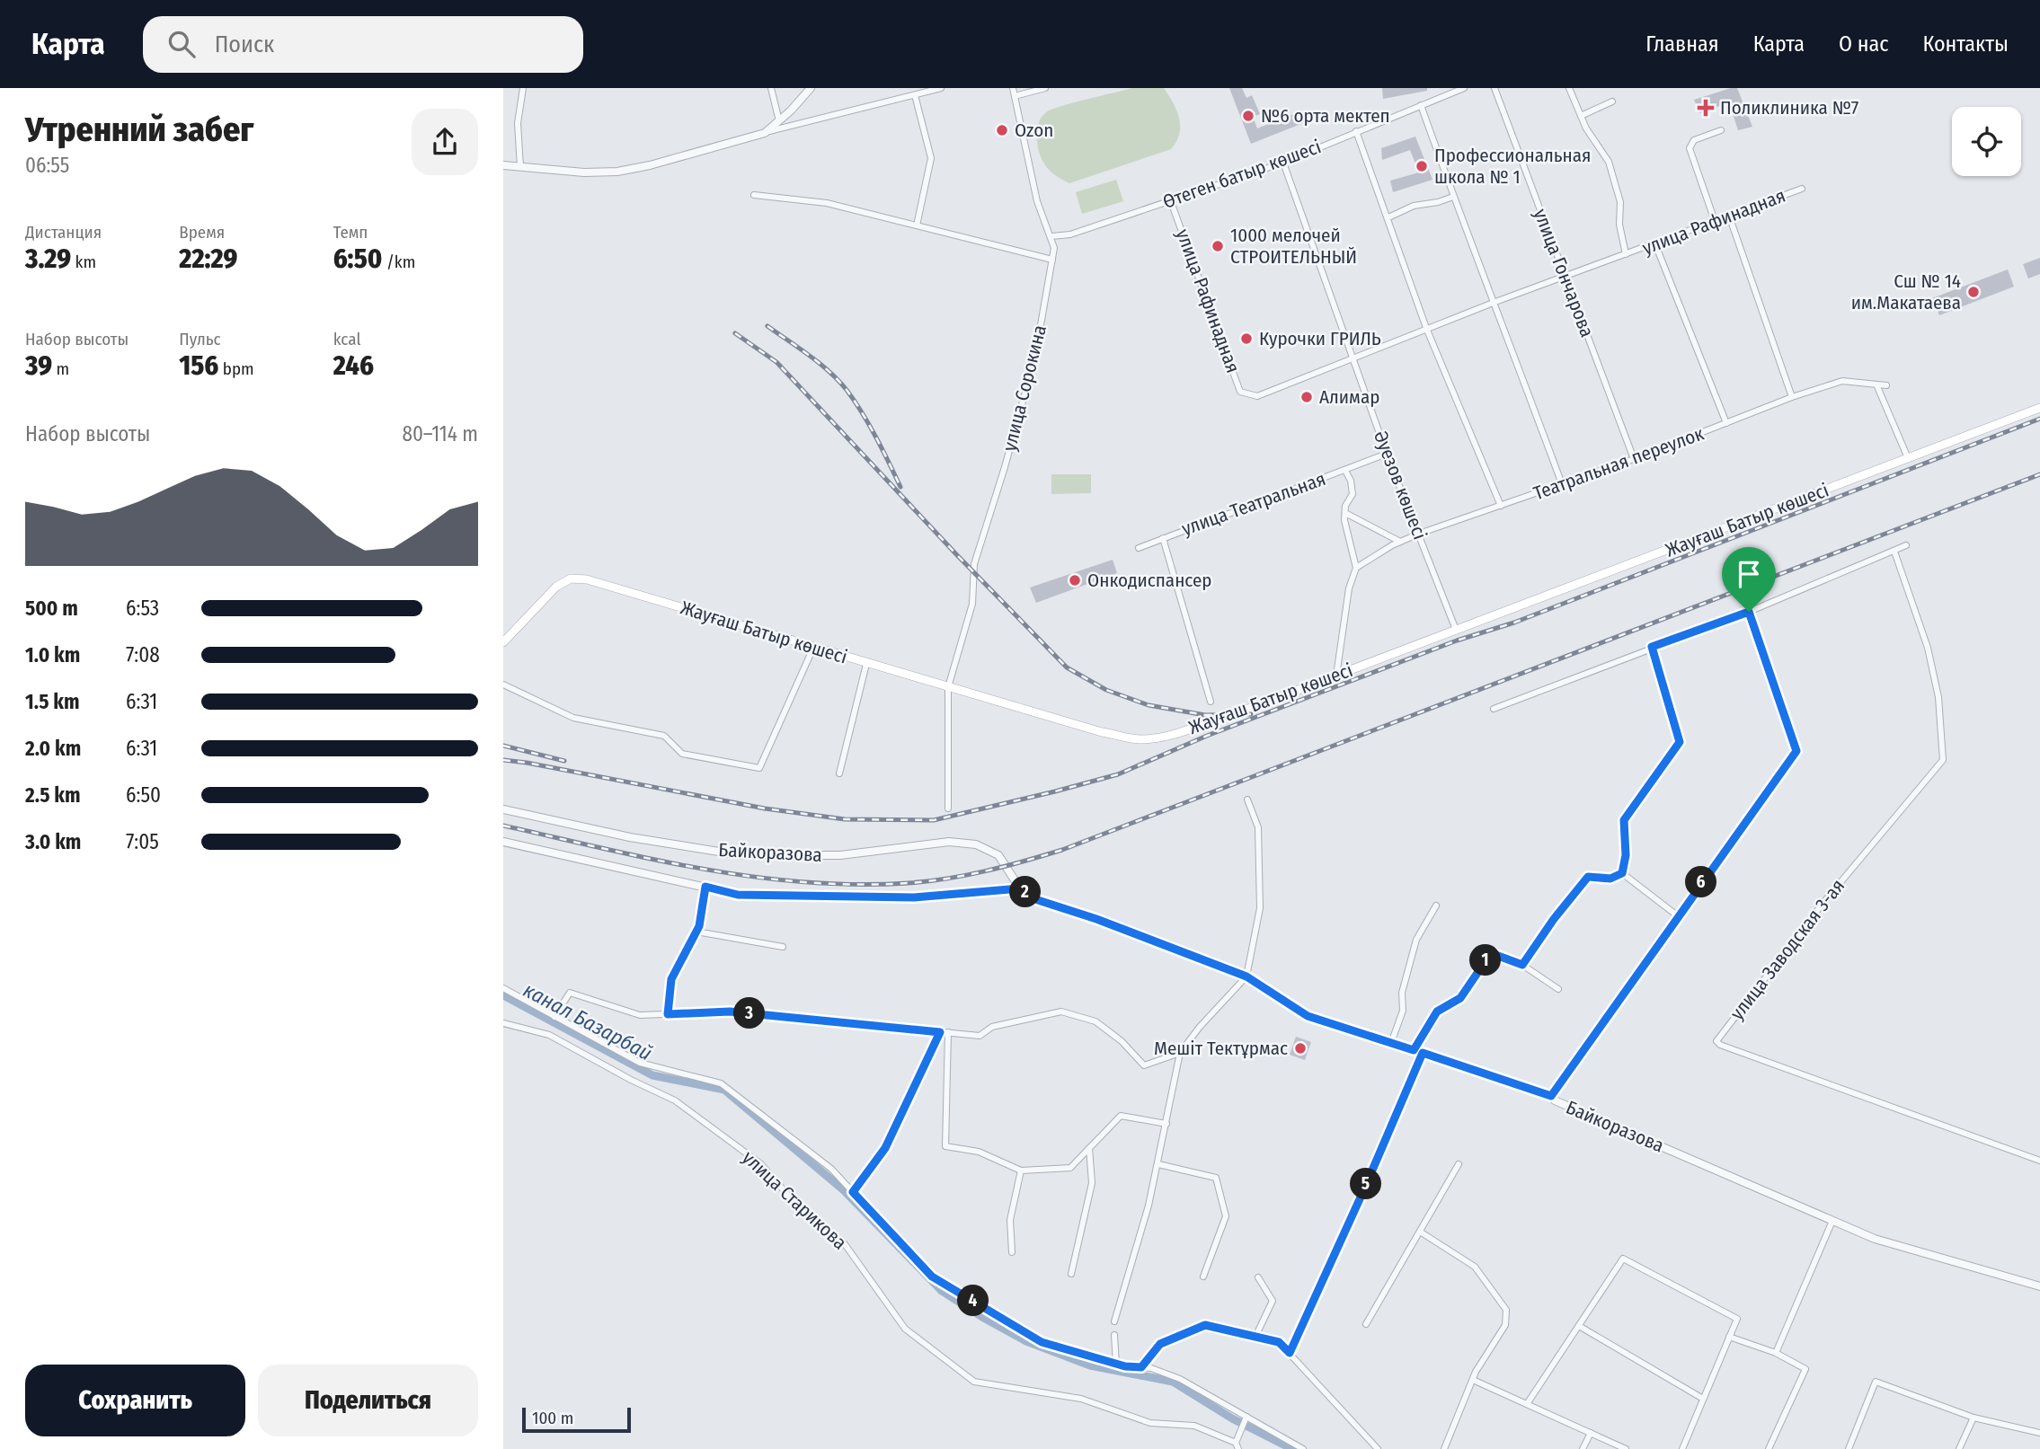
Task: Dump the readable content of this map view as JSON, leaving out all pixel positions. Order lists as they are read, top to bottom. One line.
{"streets":{"main road":["Жауғаш Батыр көшесі"],"street":["Өтеген батыр көшесі","улица Рафинадная","улица Гончарова","улица Сорокина","Театральная переулок","Әуезов көшесі","улица Театральная","Байкоразова","улица Заводская 3-ая","улица Старикова"]},"crossings":[["Өтеген батыр көшесі","улица Рафинадная"],["Өтеген батыр көшесі","улица Сорокина"],["Өтеген батыр көшесі","Әуезов көшесі"],["улица Рафинадная","улица Гончарова"],["улица Рафинадная","Әуезов көшесі"],["улица Гончарова","Театральная переулок"],["улица Сорокина","Жауғаш Батыр көшесі"],["Театральная переулок","Әуезов көшесі"],["Театральная переулок","улица Театральная"],["Әуезов көшесі","улица Театральная"],["Әуезов көшесі","Жауғаш Батыр көшесі"],["улица Театральная","Жауғаш Батыр көшесі"]],"water":["канал Базарбай"],"places":{"health":["Поликлиника №7"],"other":["№6 орта мектеп","Ozon","Профессиональная школа № 1","1000 мелочей СТРОИТЕЛЬНЫЙ","Сш № 14 им.Макатаева","Курочки ГРИЛЬ","Алимар","Онкодиспансер","Мешіт Тектұрмас"]},"scale_bar":"100 m","page":{"header":"Карта","search":"Поиск","nav":["Главная","Карта","О нас","Контакты"],"heading":["Утренний забег","06:55"],"stats":[["Дистанция","3.29 km"],["Время","22:29"],["Темп","6:50 /km"],["Набор высоты","39 m"],["Пульс","156 bpm"],["kcal","246"]],"chart":["Набор высоты","80–114 m"],"list":[{"name":"500 m","note":"6:53"},{"name":"1.0 km","note":"7:08"},{"name":"1.5 km","note":"6:31"},{"name":"2.0 km","note":"6:31"},{"name":"2.5 km","note":"6:50"},{"name":"3.0 km","note":"7:05"}],"pins":["6","2","1","3","5","4"],"buttons":["Сохранить","Поделиться"],"scale":"100 m"}}
